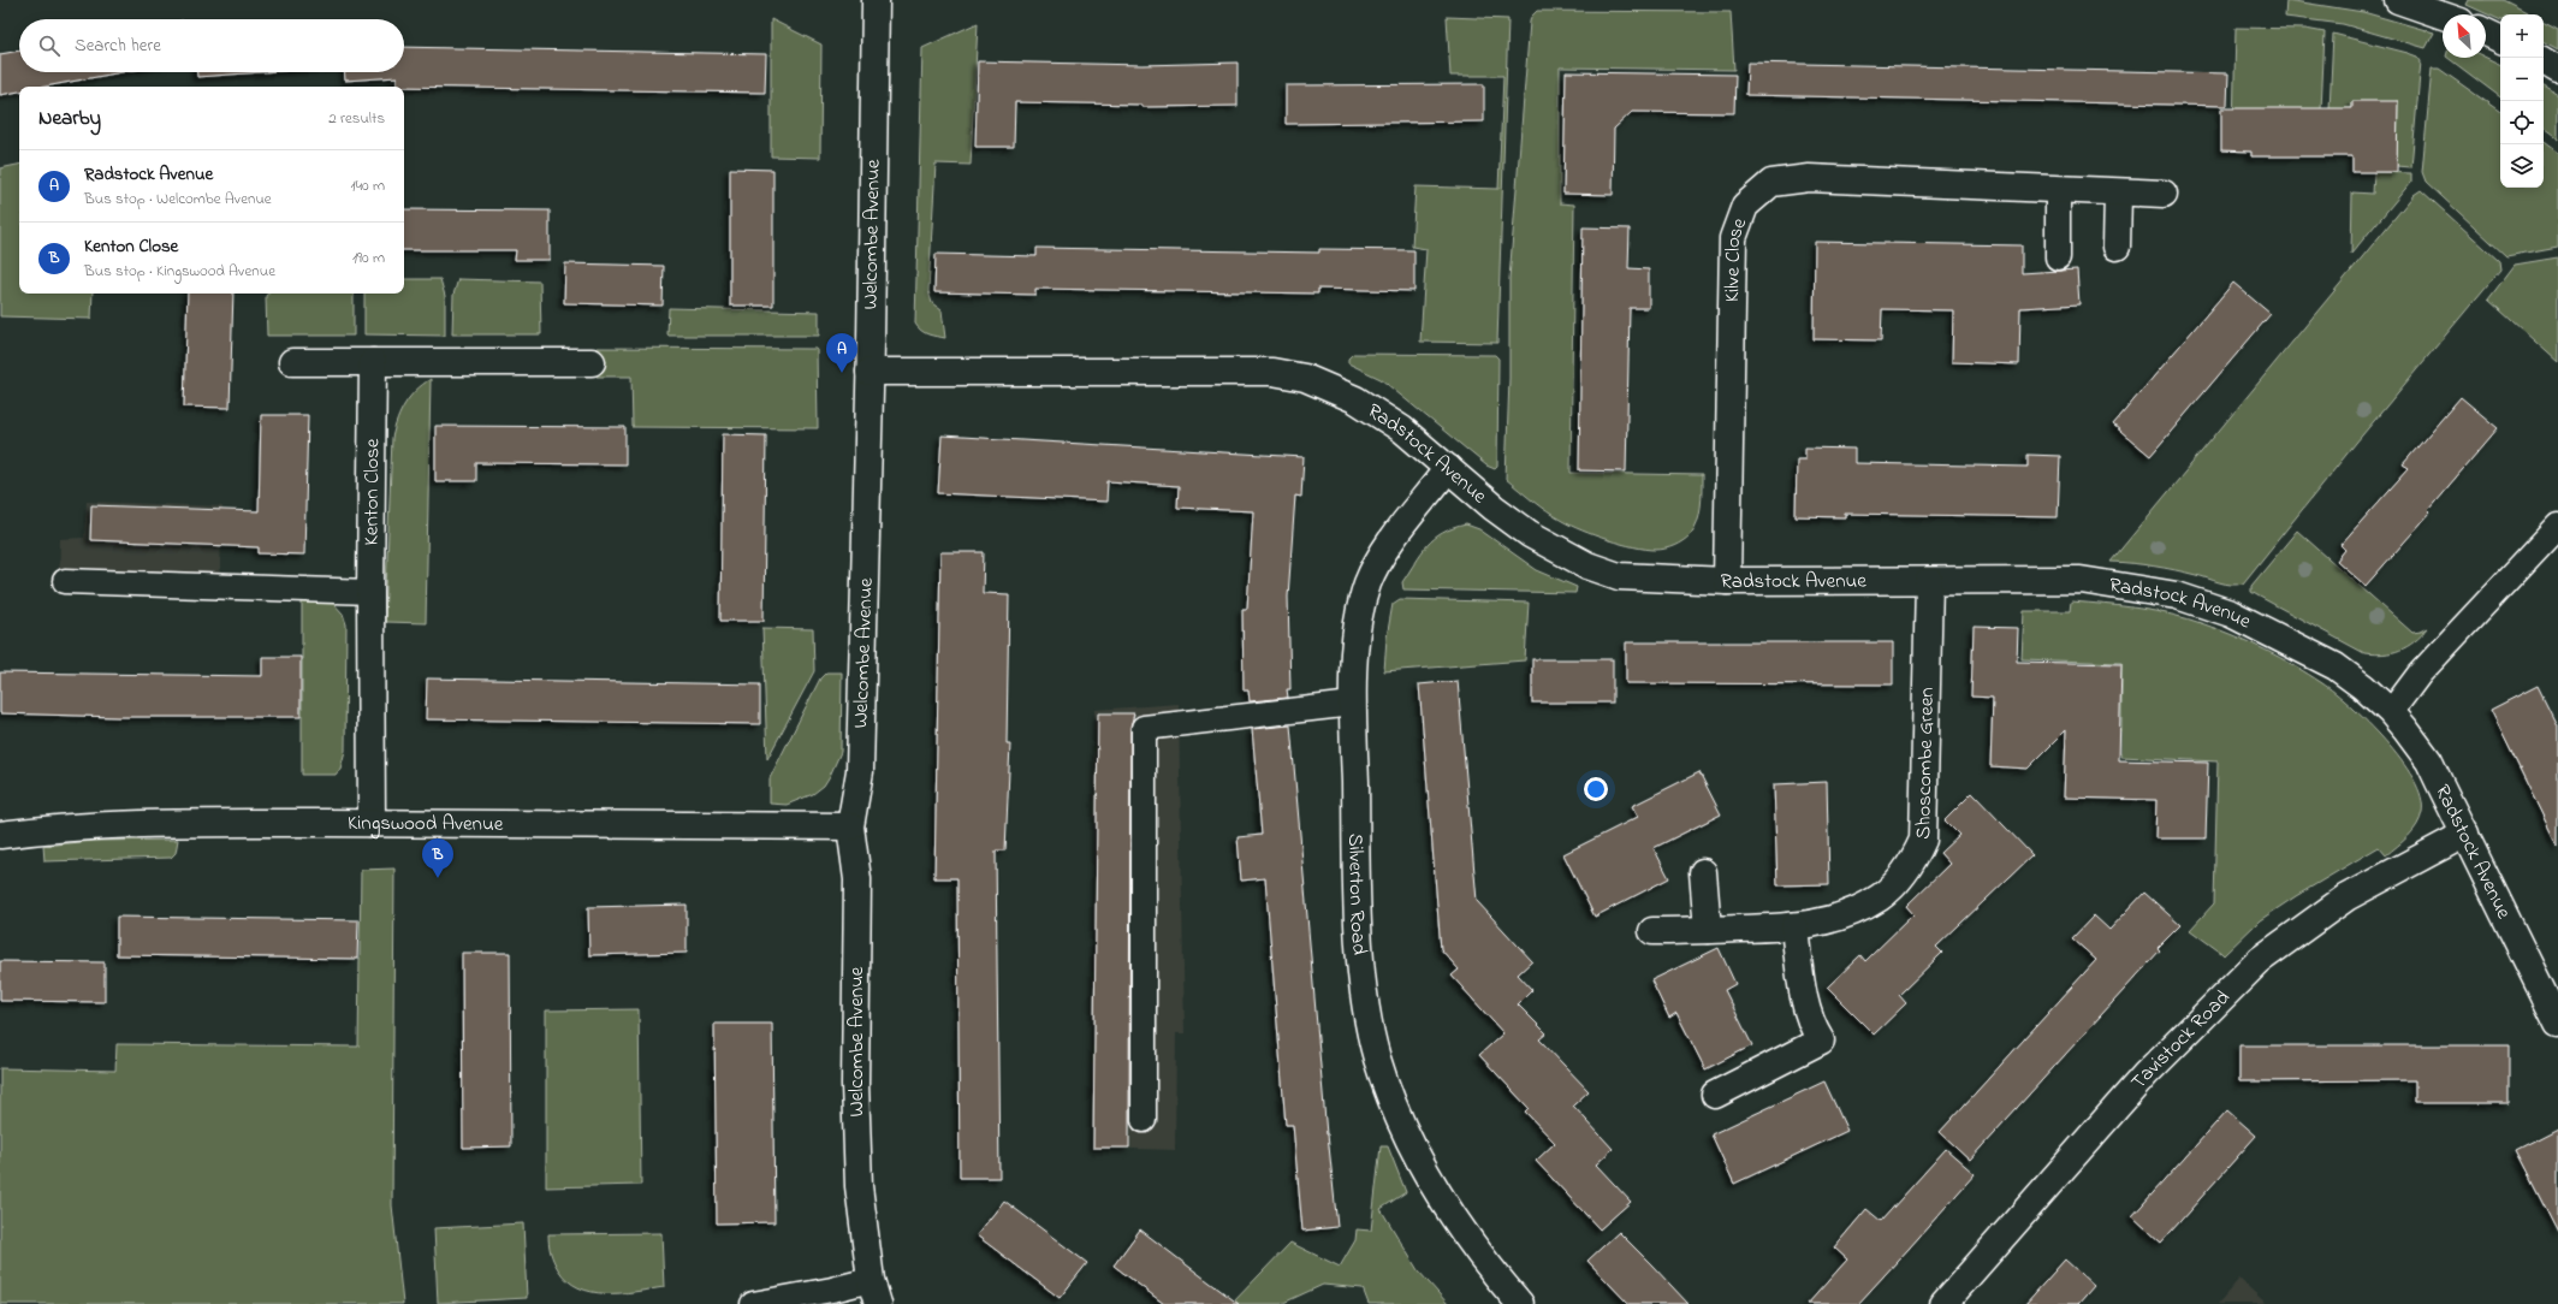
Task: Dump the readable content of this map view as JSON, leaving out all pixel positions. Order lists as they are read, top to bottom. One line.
{"streets":{"street":["Welcombe Avenue","Kilve Close","Radstock Avenue","Kenton Close","Shoscombe Green","Kingswood Avenue","Silverton Road","Tavistock Road"]},"crossings":[["Welcombe Avenue","Radstock Avenue"],["Welcombe Avenue","Kingswood Avenue"],["Kilve Close","Radstock Avenue"],["Radstock Avenue","Shoscombe Green"],["Radstock Avenue","Silverton Road"],["Radstock Avenue","Tavistock Road"],["Kenton Close","Kingswood Avenue"]],"north":"top left","page":{"map_buttons":["+","−"],"search":"Search here","heading":["Nearby","2 results"],"list":[{"mark":"A","name":"Radstock Avenue","note":"Bus stop · Welcombe Avenue","value":"140 m"},{"mark":"B","name":"Kenton Close","note":"Bus stop · Kingswood Avenue","value":"190 m"}],"pins":["A","B"]}}
